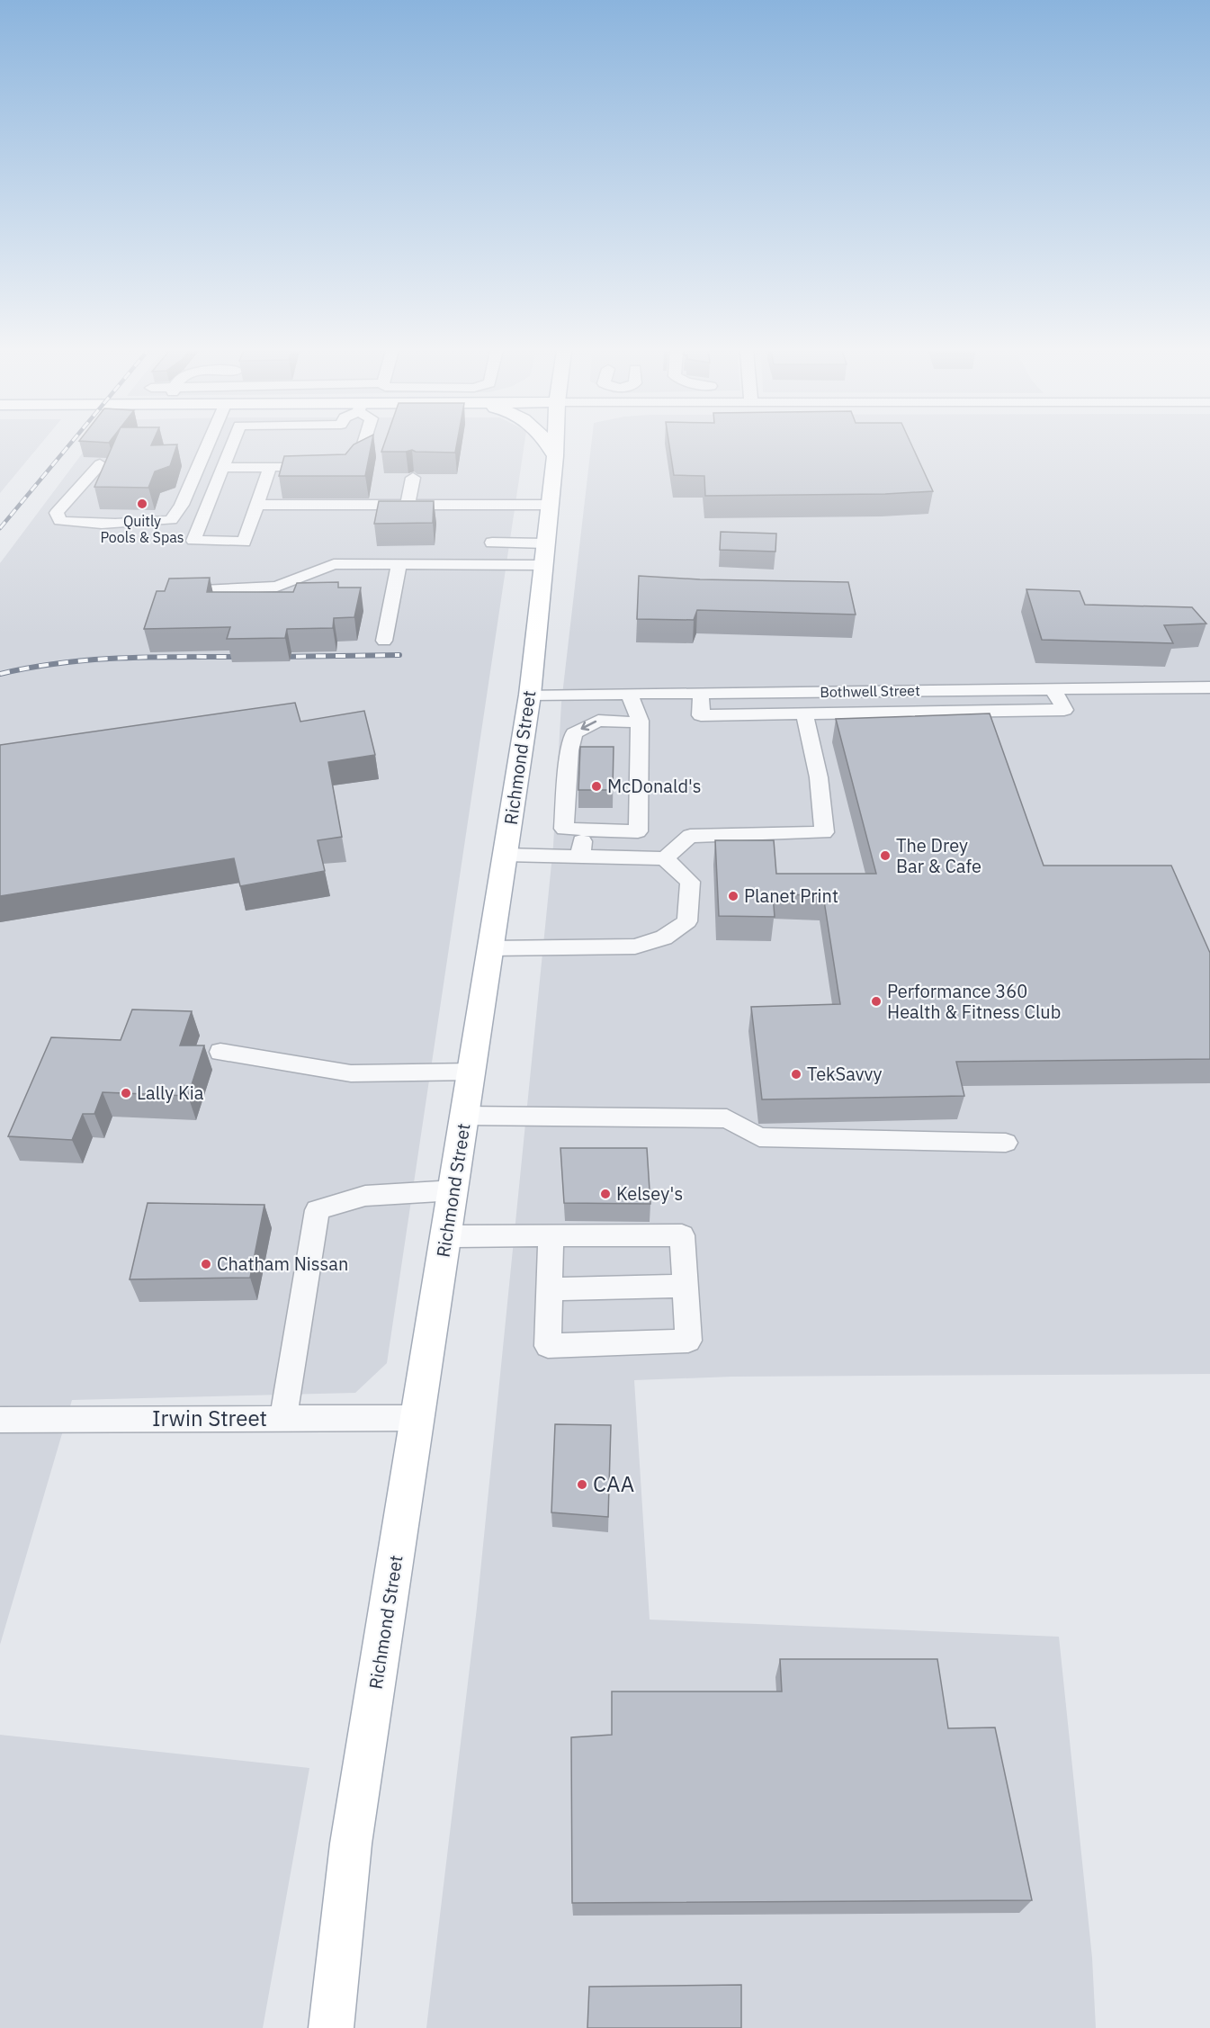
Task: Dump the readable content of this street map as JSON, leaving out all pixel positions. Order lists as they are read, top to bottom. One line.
{"streets":{"main road":["Richmond Street"],"street":["Bothwell Street","Irwin Street"]},"crossings":[["Bothwell Street","Richmond Street"],["Richmond Street","Irwin Street"]],"places":["Quitly Pools & Spas","McDonald's","The Drey Bar & Cafe","Planet Print","Performance 360 Health & Fitness Club","TekSavvy","Lally Kia","Kelsey's","Chatham Nissan","CAA"]}
